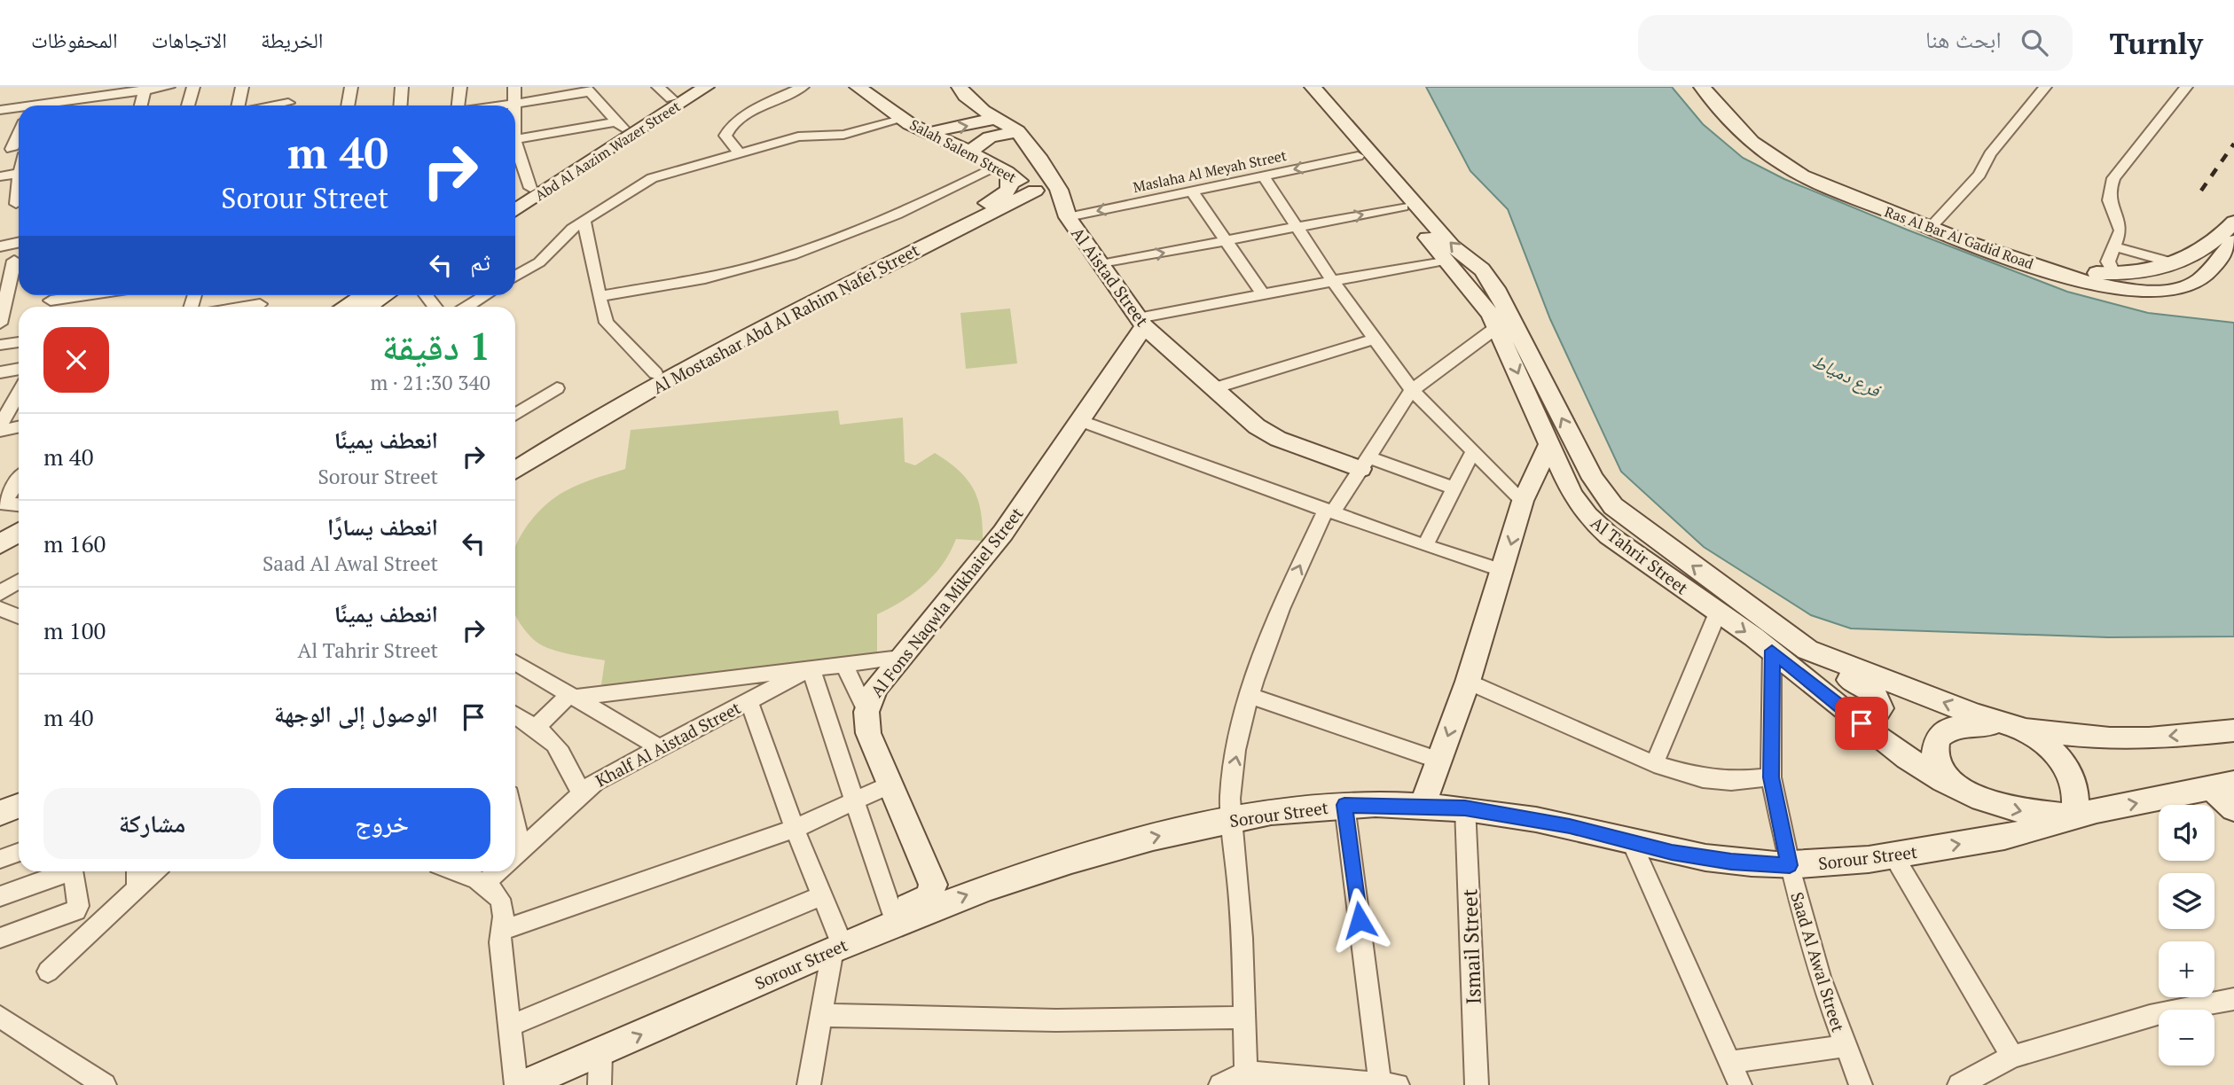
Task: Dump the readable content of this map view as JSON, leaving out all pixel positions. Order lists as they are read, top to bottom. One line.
{"streets":{"main road":["Ras Al Bar Al Gadid Road"],"street":["Abd Al Aazim Wazer Street","Salah Salem Street","Maslaha Al Meyah Street","Al Aistad Street","Al Mostashar Abd Al Rahim Nafei Street","Al Tahrir Street","Al Fons Naqwla Mikhaiel Street","Khalf Al Aistad Street","Sorour Street","Ismail Street","Saad Al Awal Street"]},"crossings":[["Salah Salem Street","Maslaha Al Meyah Street"],["Salah Salem Street","Al Aistad Street"],["Salah Salem Street","Al Mostashar Abd Al Rahim Nafei Street"],["Maslaha Al Meyah Street","Al Aistad Street"],["Maslaha Al Meyah Street","Al Tahrir Street"],["Al Aistad Street","Al Fons Naqwla Mikhaiel Street"],["Al Tahrir Street","Sorour Street"],["Al Tahrir Street","Saad Al Awal Street"],["Al Fons Naqwla Mikhaiel Street","Sorour Street"],["Sorour Street","Ismail Street"],["Sorour Street","Saad Al Awal Street"]],"water":["فرع دمياط"],"page":{"header":"Turnly","search":"ابحث هنا","nav":["الخريطة","الاتجاهات","المحفوظات"],"turn":["40 m","Sorour Street"],"then":"ثم","heading":["1 دقيقة","340 m · 21:30"],"list":[{"name":"انعطف يمينًا","note":"Sorour Street","value":"40 m"},{"name":"انعطف يسارًا","note":"Saad Al Awal Street","value":"160 m"},{"name":"انعطف يمينًا","note":"Al Tahrir Street","value":"100 m"},{"name":"الوصول إلى الوجهة","value":"40 m"}],"buttons":["خروج","مشاركة"],"map_buttons":["+","−"]}}
